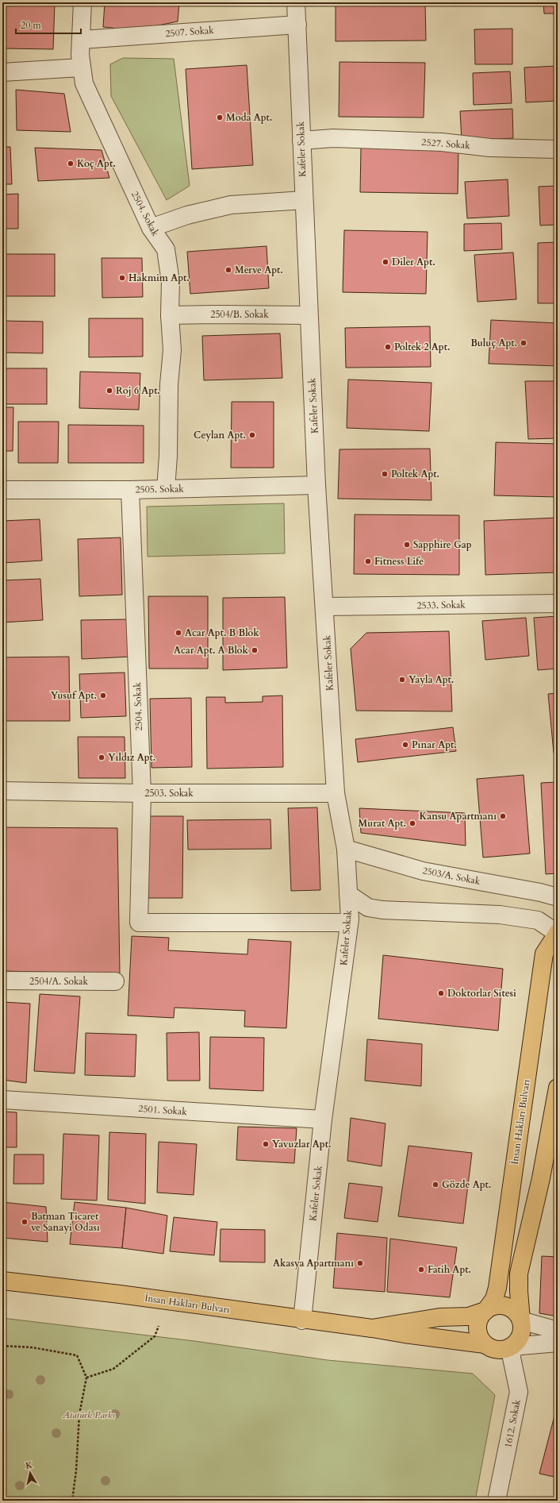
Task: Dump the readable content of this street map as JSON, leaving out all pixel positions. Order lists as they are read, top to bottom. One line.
{"streets":{"main road":["İnsan Hakları Bulvarı"],"street":["2507. Sokak","2527. Sokak","Kafeler Sokak","2504. Sokak","2504/B. Sokak","2505. Sokak","2533. Sokak","2503. Sokak","2503/A. Sokak","2504/A. Sokak","2501. Sokak","1612. Sokak"]},"crossings":[["2507. Sokak","Kafeler Sokak"],["2507. Sokak","2504. Sokak"],["2527. Sokak","Kafeler Sokak"],["Kafeler Sokak","2504. Sokak"],["Kafeler Sokak","2504/B. Sokak"],["Kafeler Sokak","2505. Sokak"],["Kafeler Sokak","2533. Sokak"],["Kafeler Sokak","2503. Sokak"],["Kafeler Sokak","2503/A. Sokak"],["Kafeler Sokak","2501. Sokak"],["Kafeler Sokak","İnsan Hakları Bulvarı"],["2504. Sokak","2504/B. Sokak"],["2504. Sokak","2505. Sokak"],["2504. Sokak","2503. Sokak"],["İnsan Hakları Bulvarı","1612. Sokak"]],"parks":["Atatürk Parkı"],"places":["Moda Apt.","Koç Apt.","Diler Apt.","Merve Apt.","Hakmim Apt.","Buluç Apt.","Poltek 2 Apt.","Roj 6 Apt.","Ceylan Apt.","Poltek Apt.","Sapphire Gap","Fitness Life","Acar Apt. B Blok","Acar Apt. A Blok","Yayla Apt.","Yusuf Apt.","Pınar Apt.","Yıldız Apt.","Kansu Apartmanı","Murat Apt.","Doktorlar Sitesi","Yavuzlar Apt.","Gözde Apt.","Batman Ticaret ve Sanayi Odası","Akasya Apartmanı","Fatih Apt."],"scale_bar":"20 m","north":"top"}
